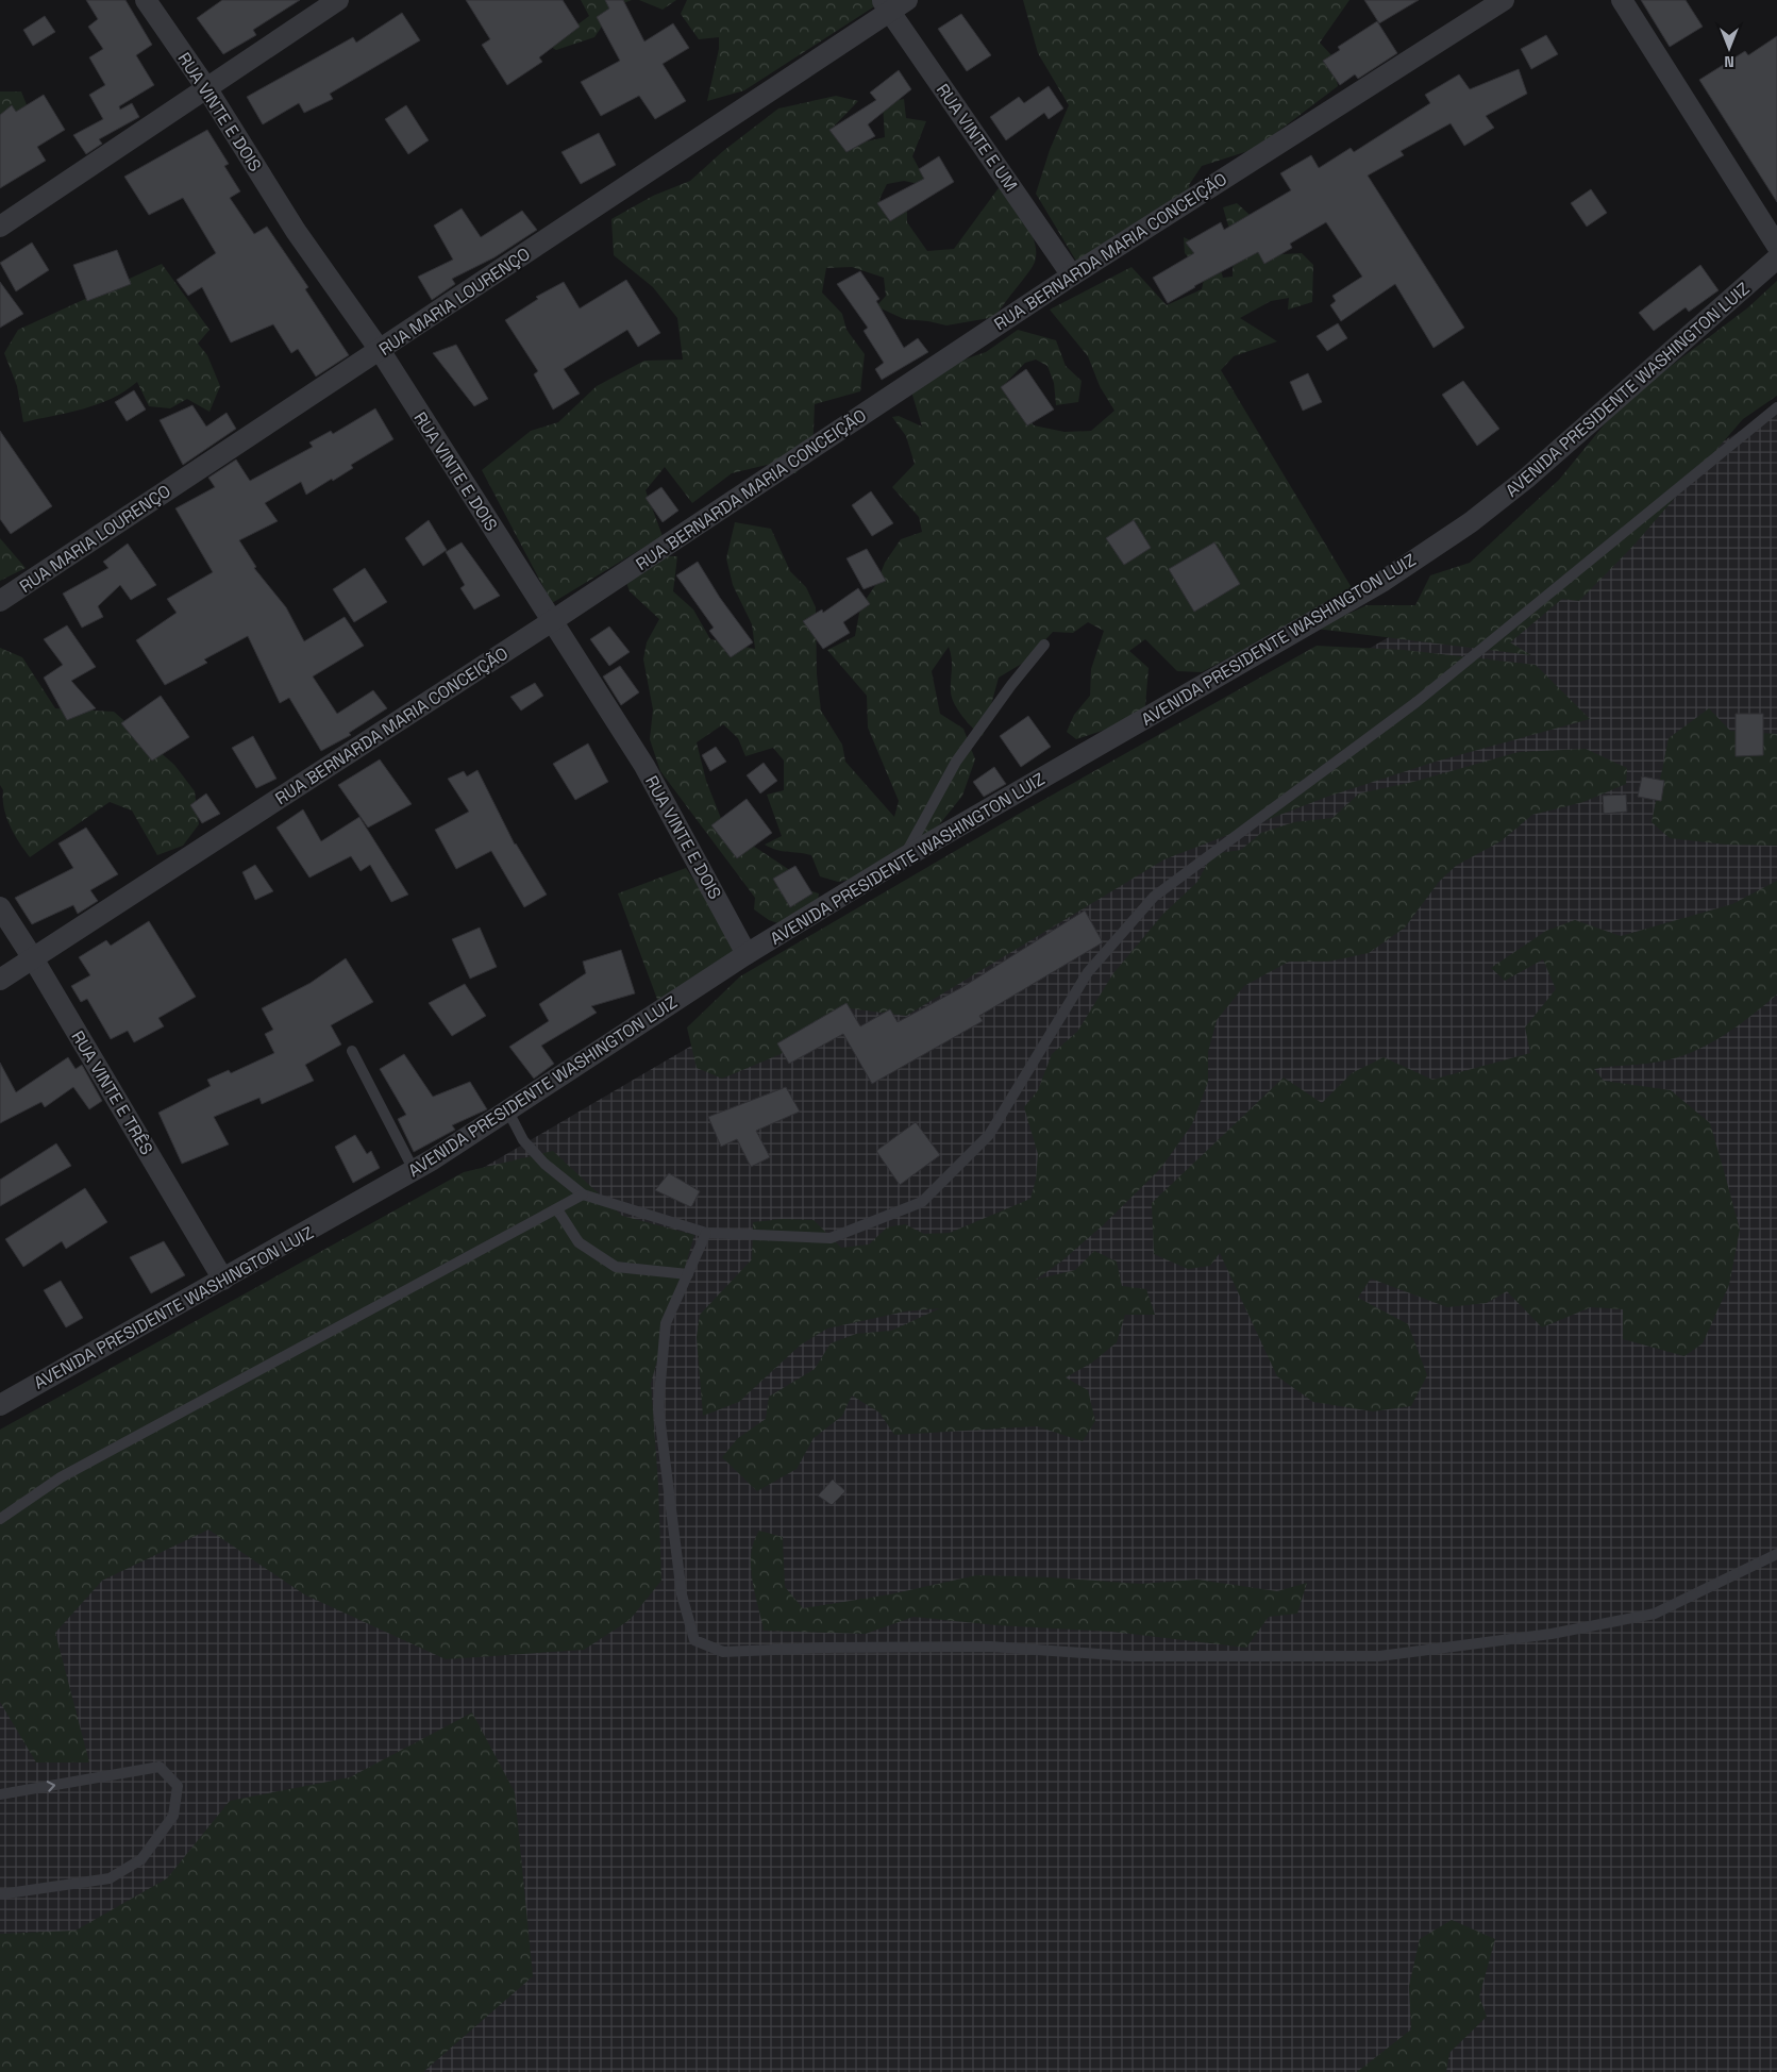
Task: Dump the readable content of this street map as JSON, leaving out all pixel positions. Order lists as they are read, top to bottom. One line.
{"streets":{"street":["RUA VINTE E DOIS","RUA VINTE E UM","RUA BERNARDA MARIA CONCEIÇÃO","RUA MARIA LOURENÇO","AVENIDA PRESIDENTE WASHINGTON LUIZ","RUA VINTE E TRÊS"]},"crossings":[["RUA VINTE E DOIS","RUA BERNARDA MARIA CONCEIÇÃO"],["RUA VINTE E DOIS","RUA MARIA LOURENÇO"],["RUA VINTE E DOIS","AVENIDA PRESIDENTE WASHINGTON LUIZ"],["RUA VINTE E UM","RUA BERNARDA MARIA CONCEIÇÃO"],["RUA VINTE E UM","RUA MARIA LOURENÇO"],["RUA BERNARDA MARIA CONCEIÇÃO","RUA VINTE E TRÊS"],["AVENIDA PRESIDENTE WASHINGTON LUIZ","RUA VINTE E TRÊS"]],"north":"bottom"}
